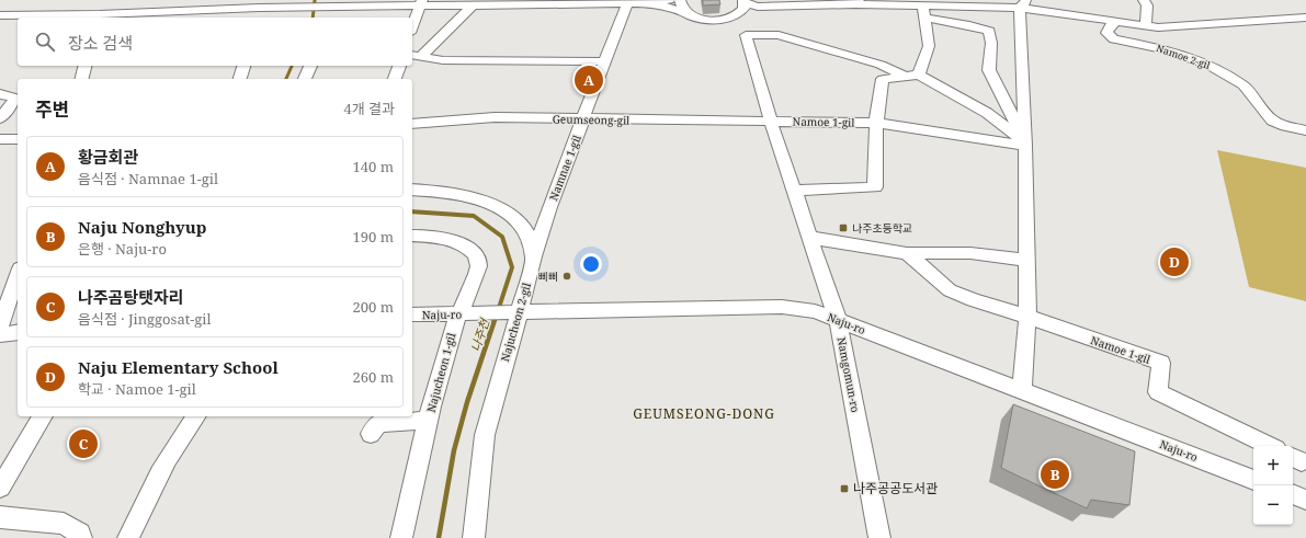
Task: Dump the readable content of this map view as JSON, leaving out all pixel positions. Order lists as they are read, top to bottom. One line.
{"streets":{"street":["Namoe 2-gil","Geumseong-gil","Namoe 1-gil","Namnae 1-gil","Naju-ro","Najucheon 2-gil","Najucheon 1-gil","Namgomun-ro"]},"crossings":[["Namoe 2-gil","Namoe 1-gil"],["Namoe 2-gil","Namgomun-ro"],["Geumseong-gil","Namoe 1-gil"],["Geumseong-gil","Namnae 1-gil"],["Geumseong-gil","Namgomun-ro"],["Namoe 1-gil","Namgomun-ro"],["Namnae 1-gil","Najucheon 2-gil"],["Naju-ro","Najucheon 2-gil"],["Naju-ro","Najucheon 1-gil"],["Naju-ro","Namgomun-ro"]],"districts":["GEUMSEONG-DONG"],"water":["나주천"],"places":{"transit":["나주초등학교","나주공공도서관"],"other":["삐삐"]},"page":{"search":"장소 검색","pins":["A","D","C","B"],"heading":["주변","4개 결과"],"list":[{"mark":"A","name":"황금회관","note":"음식점 · Namnae 1-gil","value":"140 m"},{"mark":"B","name":"Naju Nonghyup","note":"은행 · Naju-ro","value":"190 m"},{"mark":"C","name":"나주곰탕탯자리","note":"음식점 · Jinggosat-gil","value":"200 m"},{"mark":"D","name":"Naju Elementary School","note":"학교 · Namoe 1-gil","value":"260 m"}],"map_buttons":["+","−"]}}
